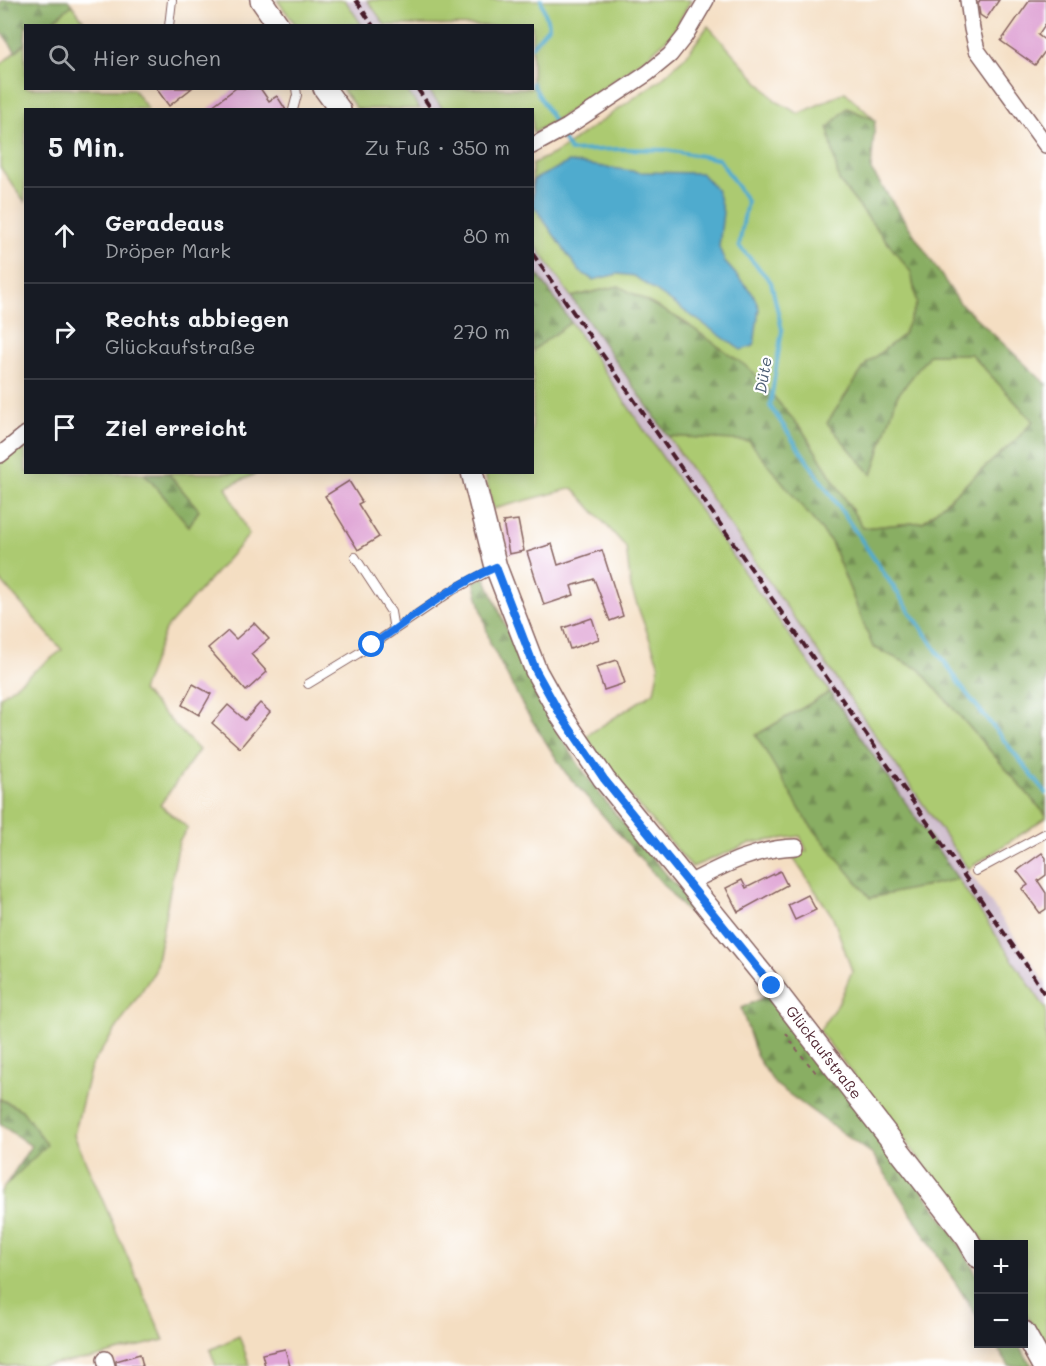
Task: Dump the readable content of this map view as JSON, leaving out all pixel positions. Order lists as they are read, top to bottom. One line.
{"streets":{"main road":["Glückaufstraße"]},"water":["Düte"],"page":{"search":"Hier suchen","heading":["5 Min.","Zu Fuß · 350 m"],"list":[["Geradeaus","Dröper Mark","80 m"],["Rechts abbiegen","Glückaufstraße","270 m"],"Ziel erreicht"],"map_buttons":["+","−"]}}
